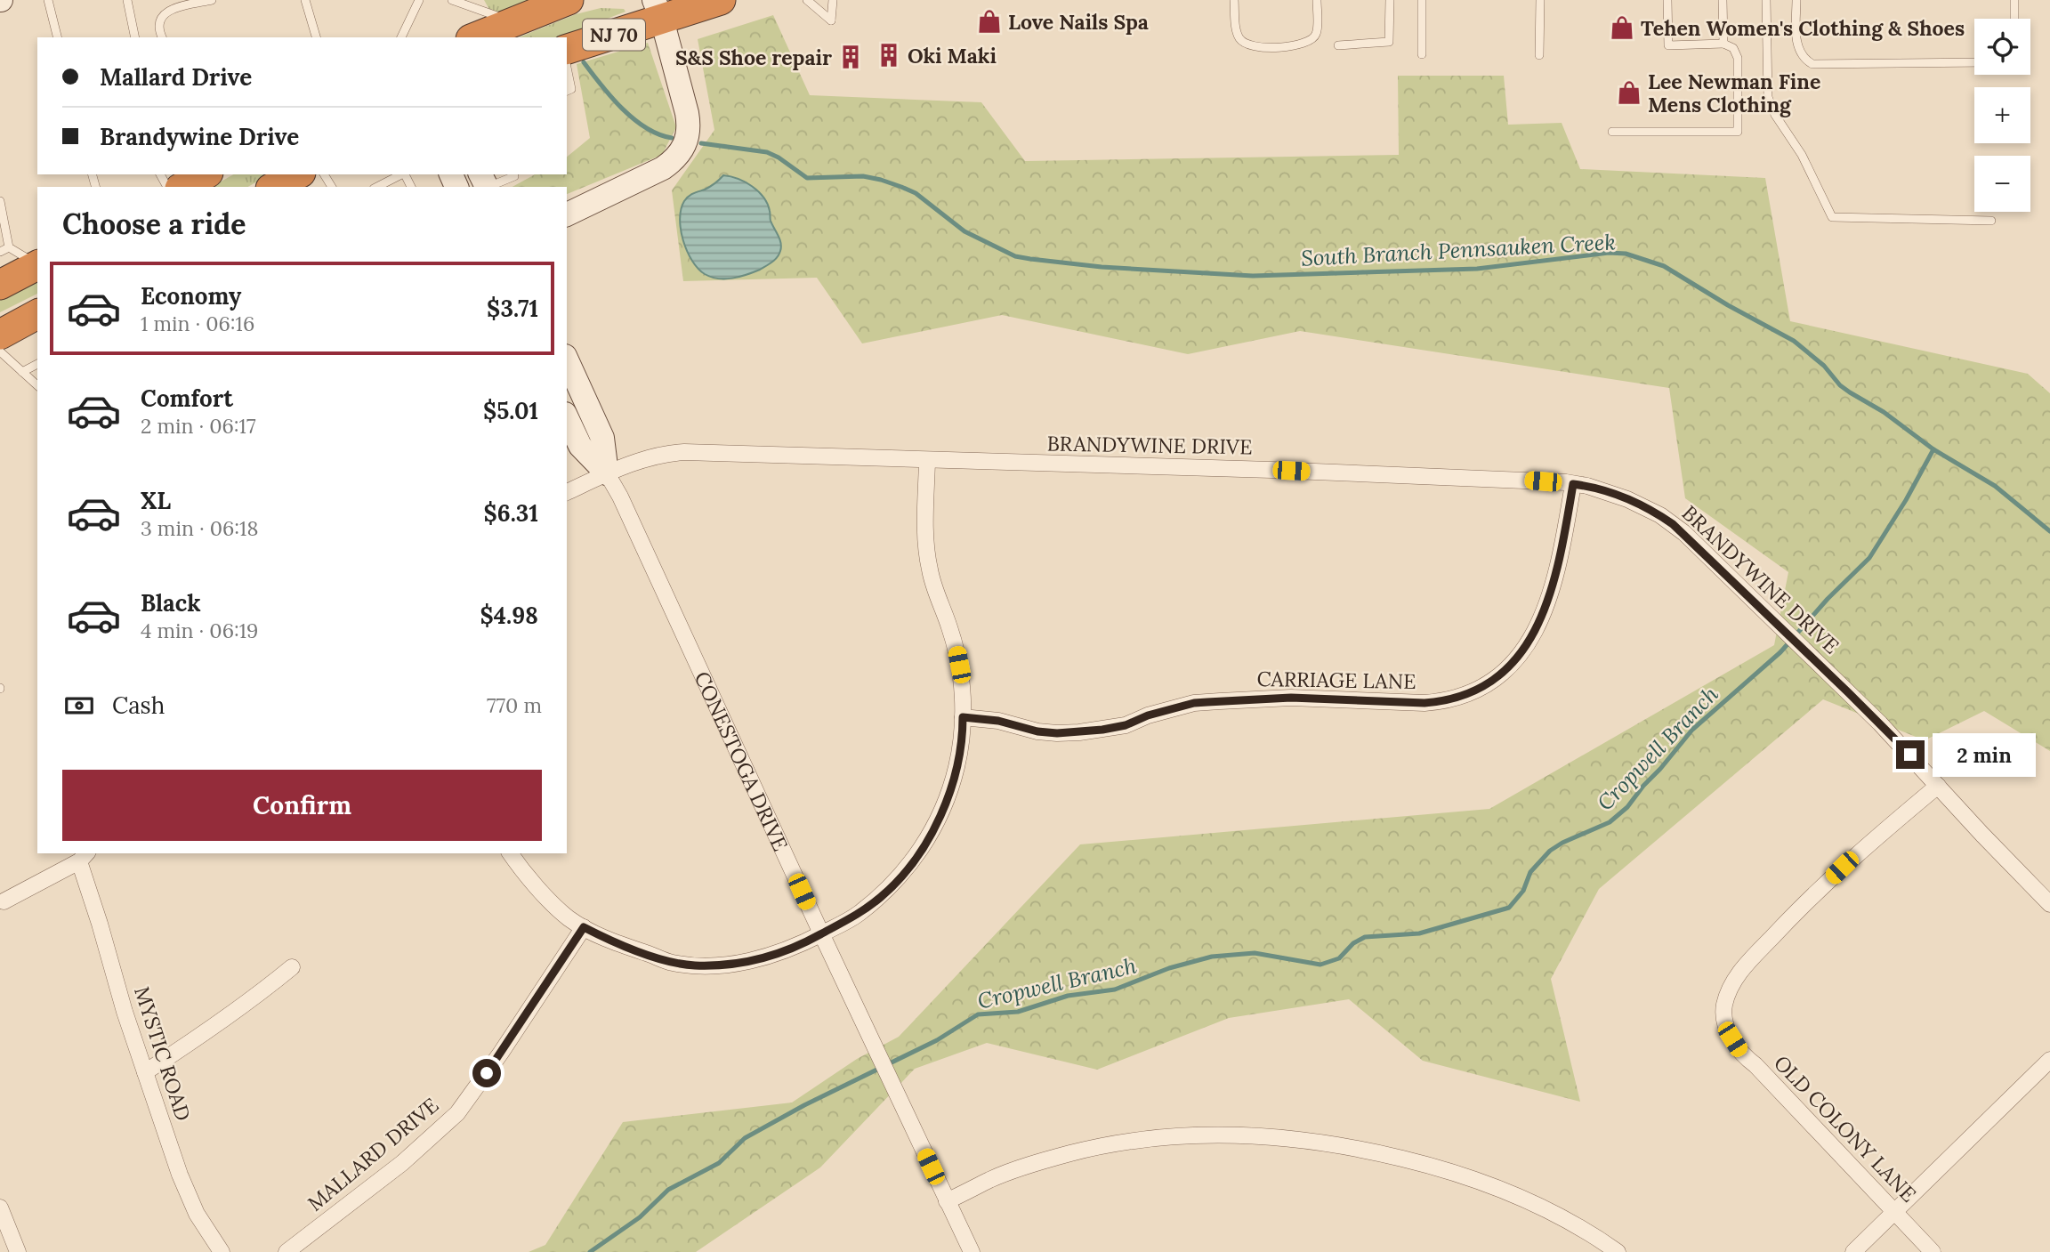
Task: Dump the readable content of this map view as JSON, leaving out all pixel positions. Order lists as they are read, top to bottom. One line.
{"streets":{"highway":["NJ 70"],"street":["BRANDYWINE DRIVE","CARRIAGE LANE","CONESTOGA DRIVE","MYSTIC ROAD","OLD COLONY LANE","MALLARD DRIVE"]},"crossings":[["BRANDYWINE DRIVE","CARRIAGE LANE"],["BRANDYWINE DRIVE","CONESTOGA DRIVE"],["BRANDYWINE DRIVE","OLD COLONY LANE"]],"water":["South Branch Pennsauken Creek","Cropwell Branch"],"places":{"shop":["Love Nails Spa","Tehen Women's Clothing & Shoes","Lee Newman Fine Mens Clothing"],"building":["Oki Maki","S&S Shoe repair"]},"page":{"map_buttons":["+","−"],"banner":["Mallard Drive","Brandywine Drive"],"heading":"Choose a ride","list":[{"name":"Economy","note":"1 min · 06:16","value":"$3.71"},{"name":"Comfort","note":"2 min · 06:17","value":"$5.01"},{"name":"XL","note":"3 min · 06:18","value":"$6.31"},{"name":"Black","note":"4 min · 06:19","value":"$4.98"}],"pay":["Cash","770 m"],"bubble":"2 min","buttons":"Confirm"}}
